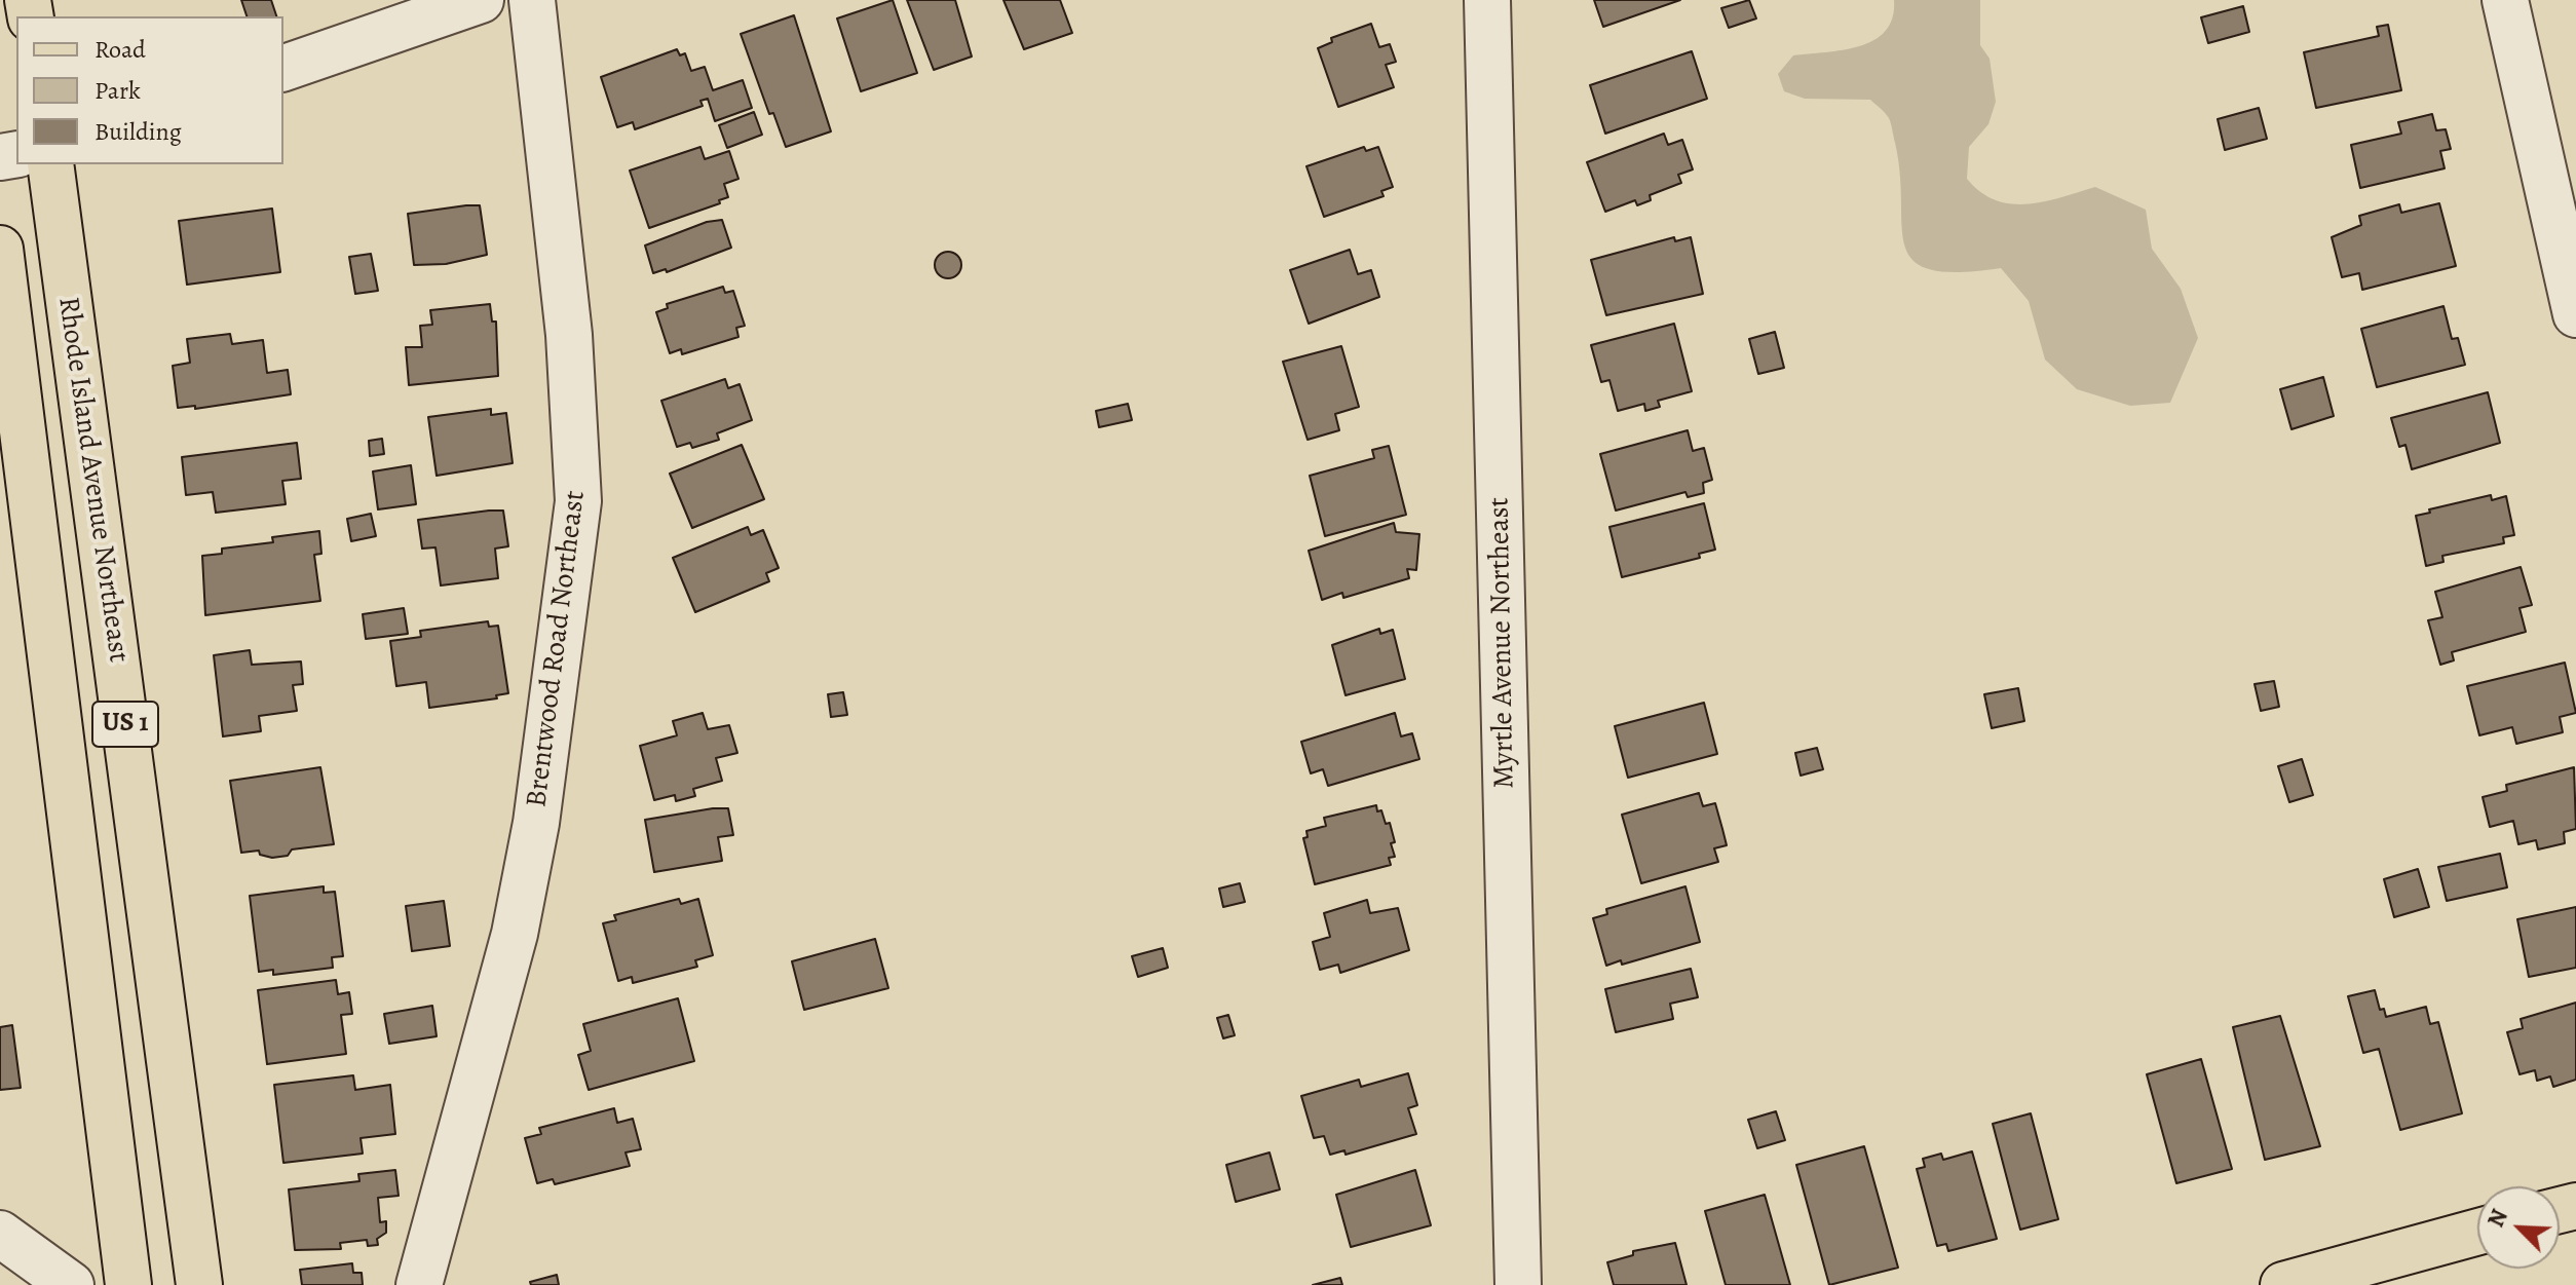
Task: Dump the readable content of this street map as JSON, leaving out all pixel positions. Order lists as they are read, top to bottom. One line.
{"streets":{"main road":["Rhode Island Avenue Northeast","US 1"],"street":["Myrtle Avenue Northeast","Brentwood Road Northeast"]},"legend":["Road","Park","Building"],"north":"top left"}
